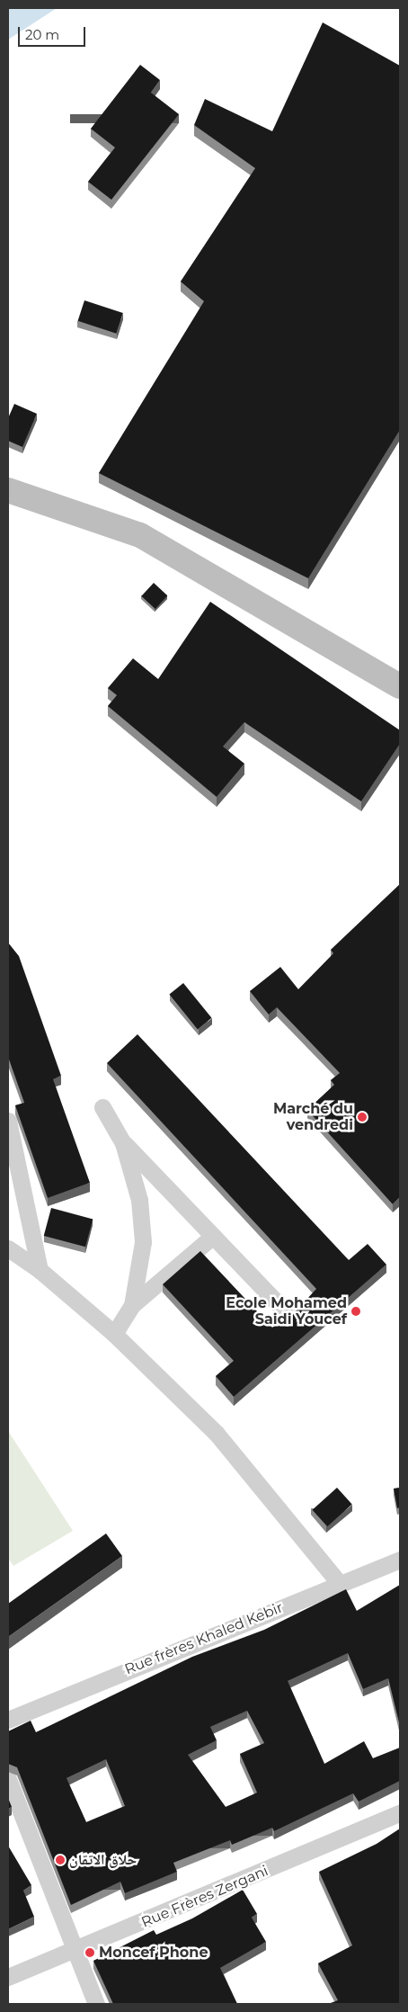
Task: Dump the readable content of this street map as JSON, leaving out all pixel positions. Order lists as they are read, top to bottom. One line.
{"streets":{"street":["Rue frères Khaled Kebir","Rue Frères Zergani"]},"places":["Marché du vendredi","Ecole Mohamed Saidi Youcef","حلاق الاتقان","Moncef Phone"],"scale_bar":"20 m"}
